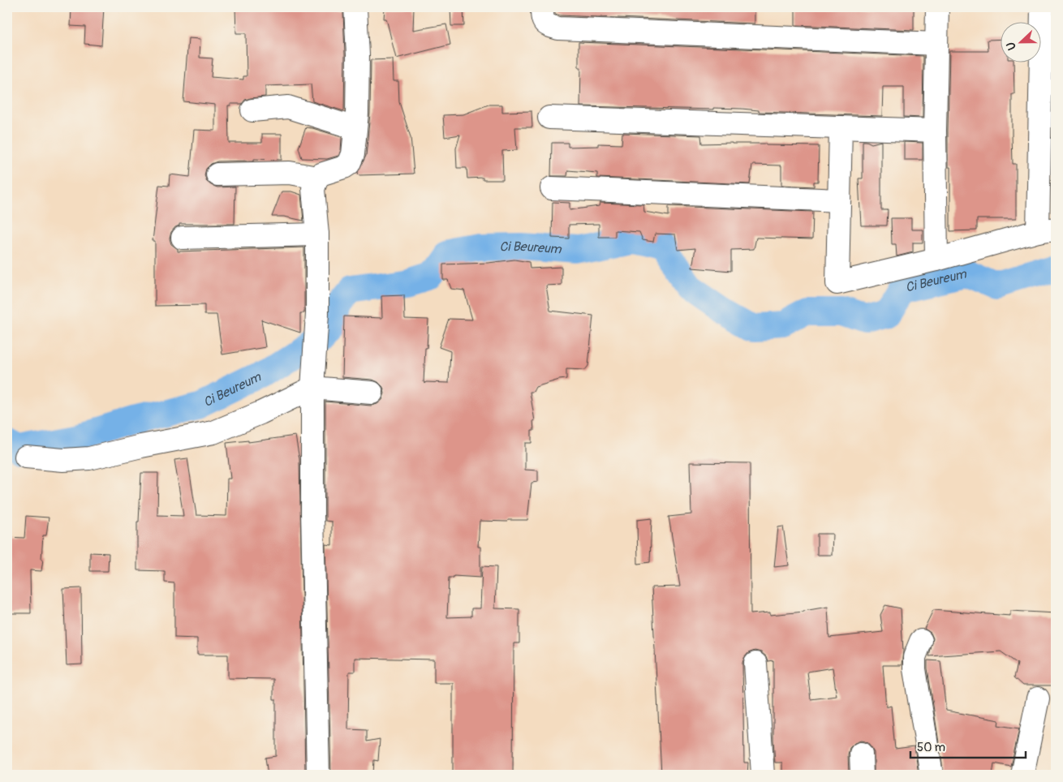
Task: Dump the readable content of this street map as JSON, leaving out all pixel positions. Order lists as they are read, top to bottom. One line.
{"water":["Ci Beureum"],"scale_bar":"50 m","north":"left"}
